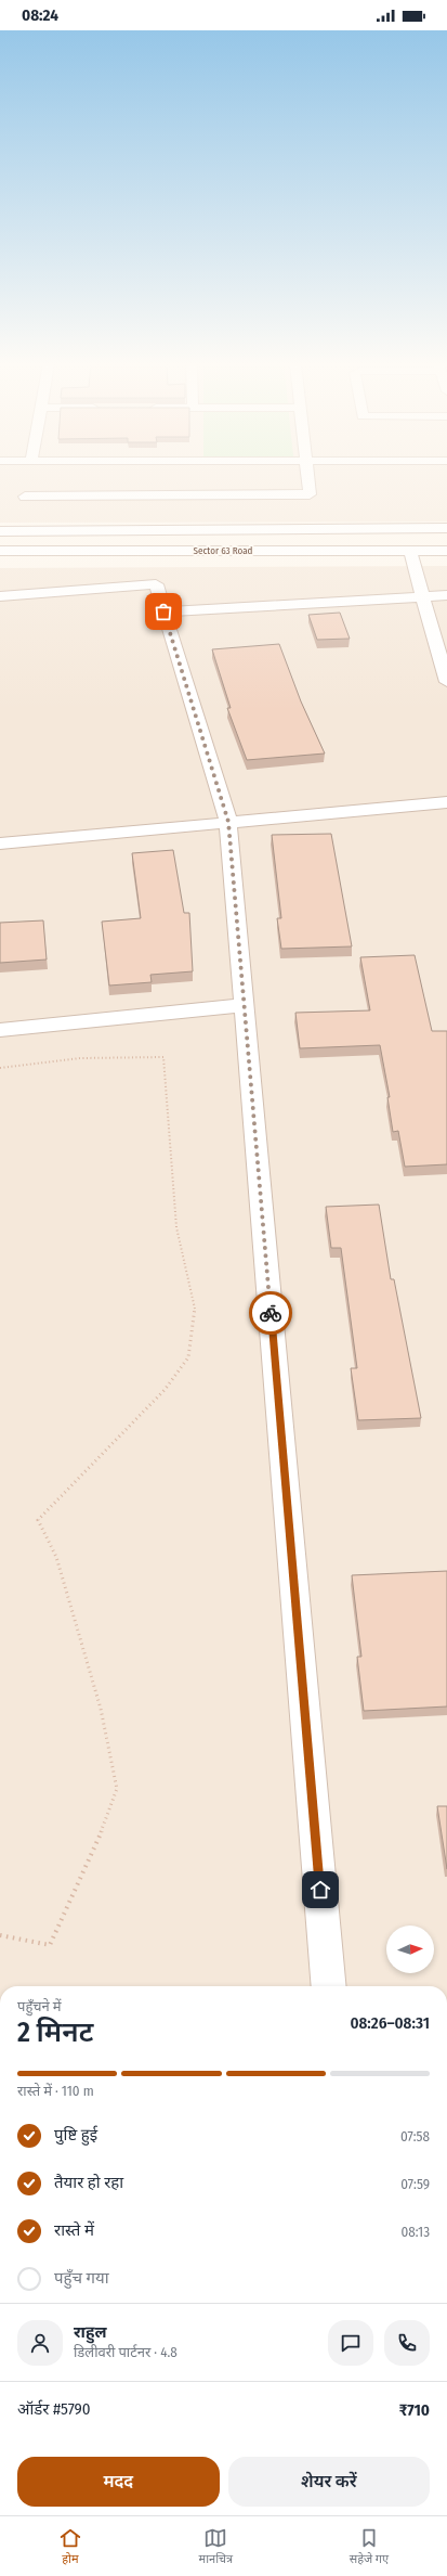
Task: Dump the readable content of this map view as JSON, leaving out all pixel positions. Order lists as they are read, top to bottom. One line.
{"streets":{"street":["Sector 63 Road"]},"north":"right","page":{"status":"08:24","heading":["2 मिनट","पहुँचने में","08:26–08:31"],"panel":["राहुल","डिलीवरी पार्टनर · 4.8","ऑर्डर #5790","₹710"],"bar":"रास्ते में · 110 m","list":[["पुष्टि हुई","07:58"],["तैयार हो रहा","07:59"],["रास्ते में","08:13"],"पहुँच गया"],"buttons":["मदद","शेयर करें"],"tabs":["होम","मानचित्र","सहेजे गए"]}}
